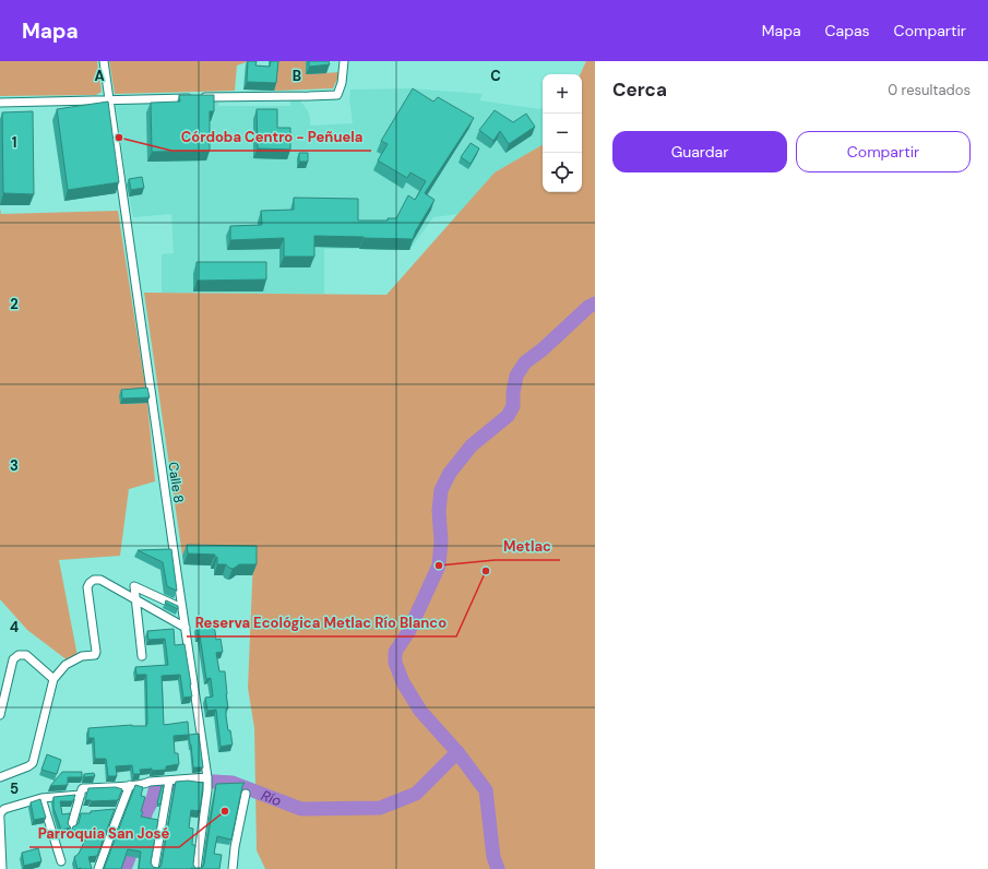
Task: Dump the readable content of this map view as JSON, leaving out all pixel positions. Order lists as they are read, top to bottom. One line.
{"streets":{"street":["Calle 8"]},"water":["Río"],"places":["Córdoba Centro - Peñuela","Metlac","Reserva Ecológica Metlac Río Blanco","Parroquia San José"],"page":{"header":"Mapa","nav":["Mapa","Capas","Compartir"],"heading":["Cerca","0 resultados"],"map_buttons":["+","−"],"buttons":["Guardar","Compartir"]},"grid":{"columns":["A","B","C"],"rows":["1","2","3","4","5"]}}
